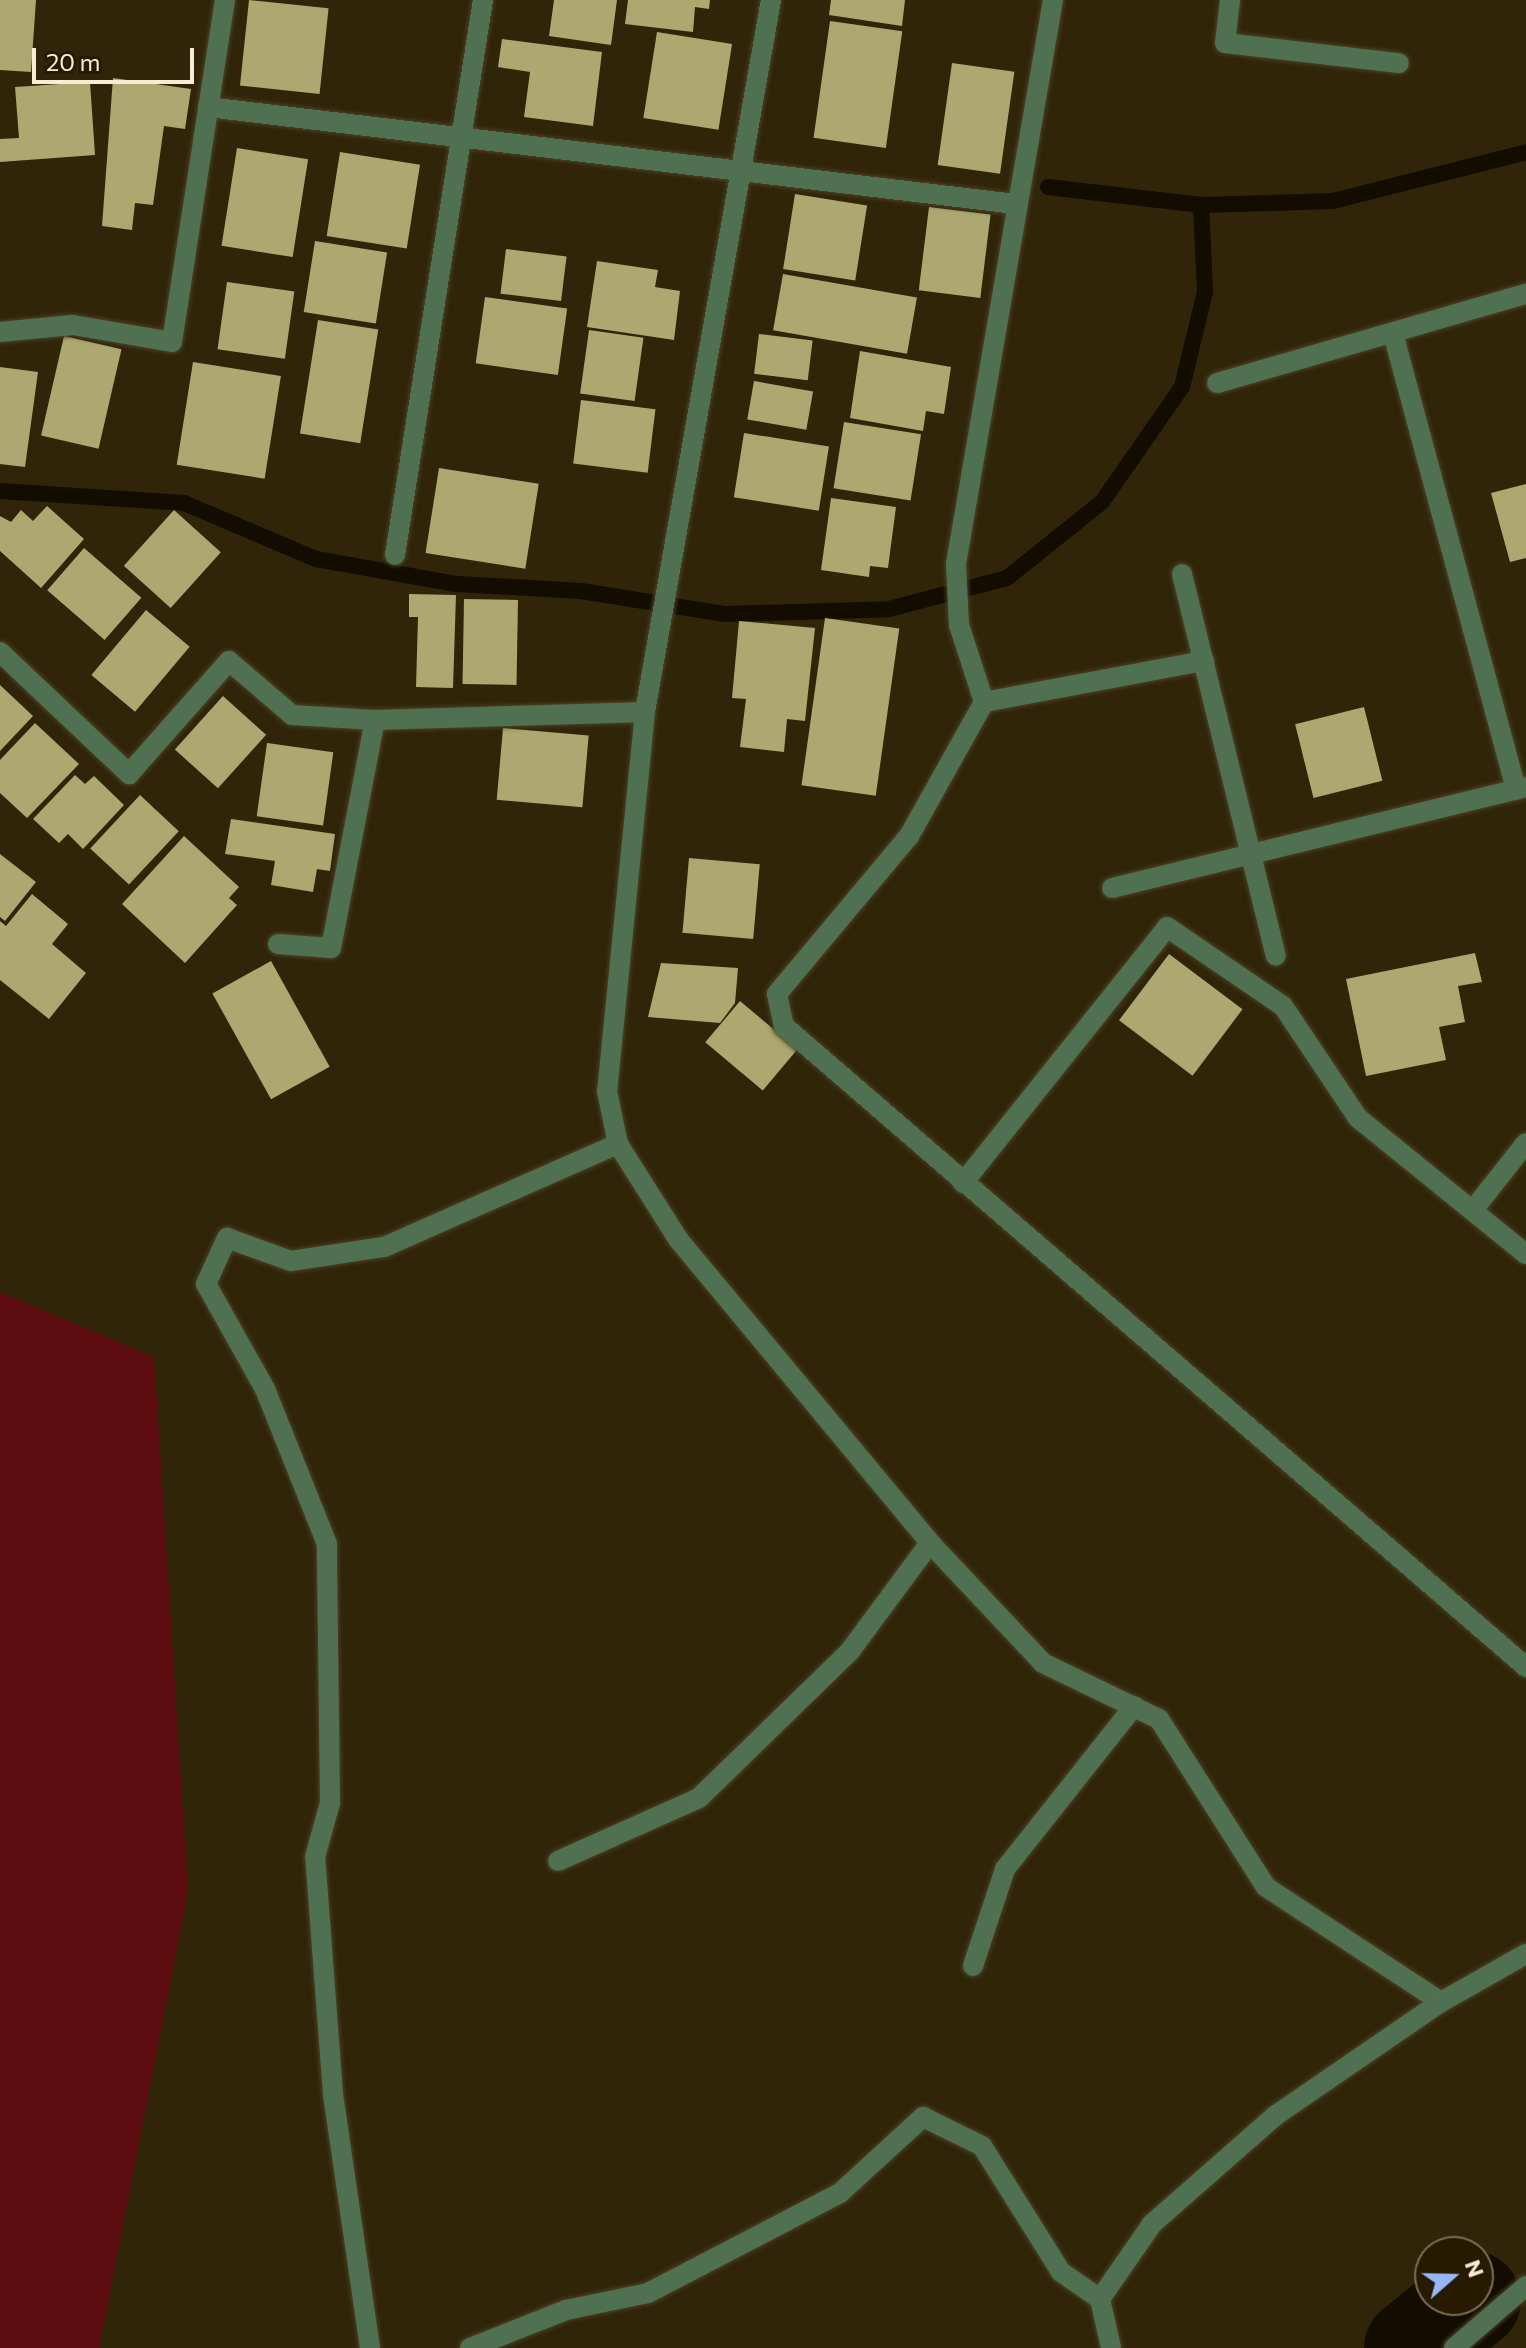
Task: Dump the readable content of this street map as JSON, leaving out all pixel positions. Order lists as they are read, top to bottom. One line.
{"scale_bar":"20 m","north":"right"}
